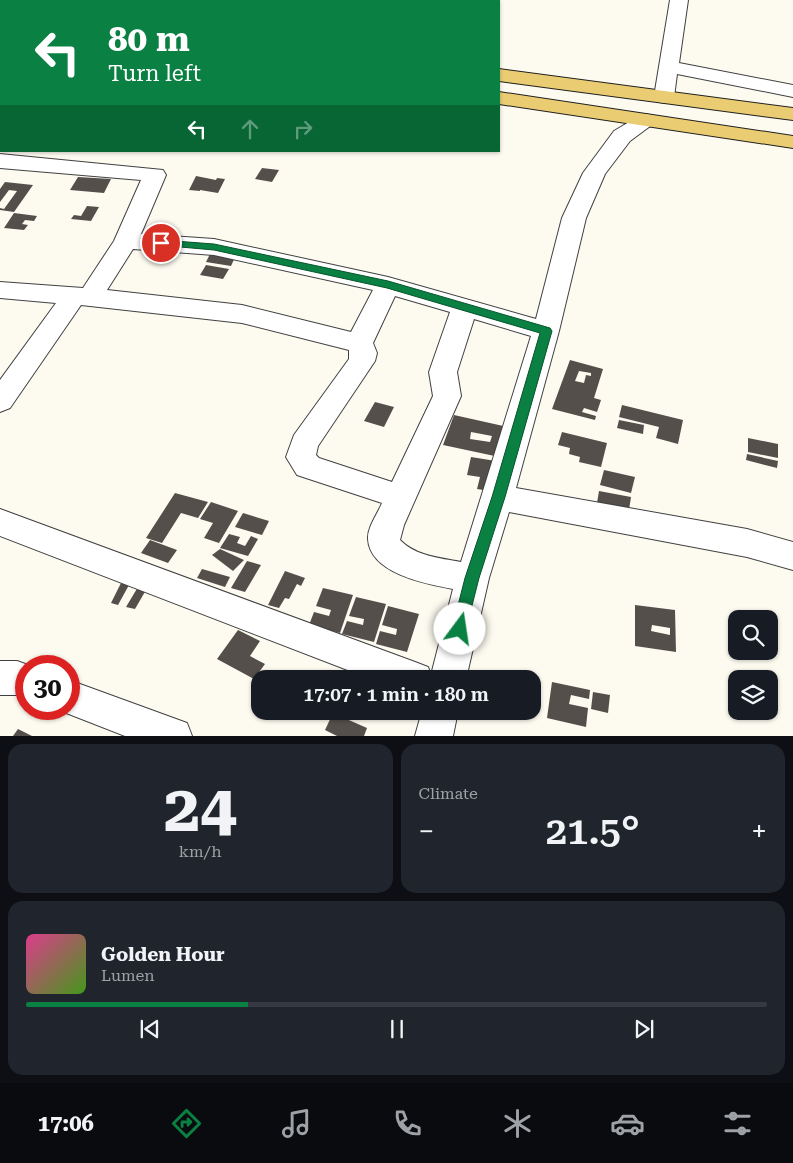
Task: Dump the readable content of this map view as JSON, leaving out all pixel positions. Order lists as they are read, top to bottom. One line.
{"page":{"turn":["80 m","Turn left"],"limit":"30","trip":"17:07 · 1 min · 180 m","tile":[["24","km/h"],"Climate"],"heat":["−","21.5°","+"],"song":["Golden Hour","Lumen"],"tabs":"17:06"}}
